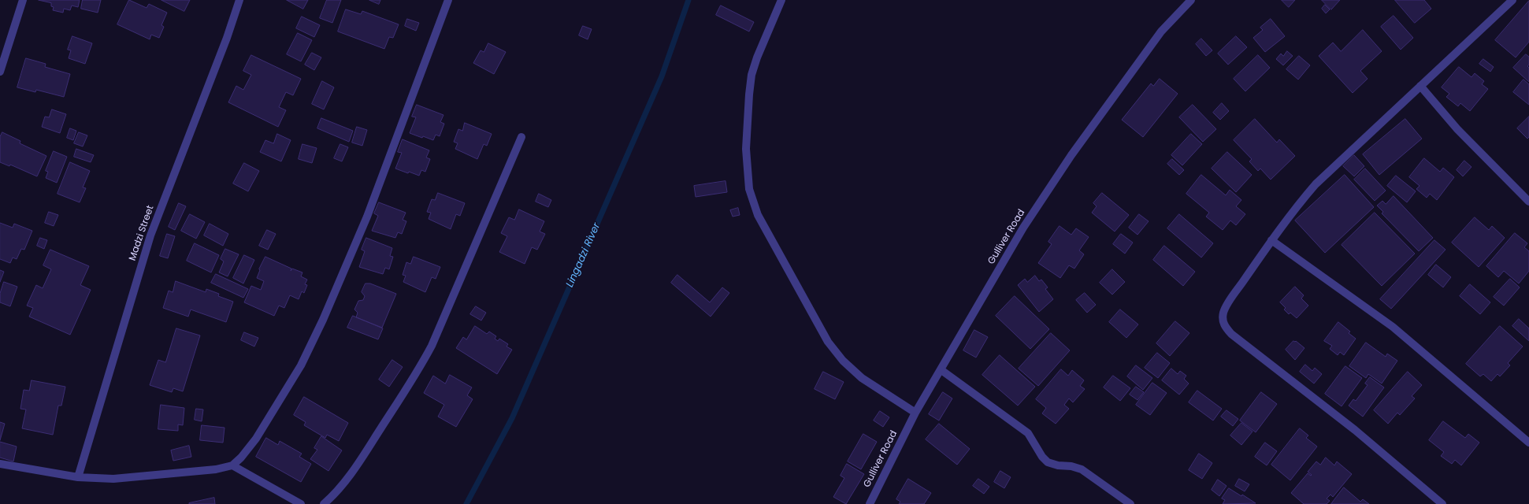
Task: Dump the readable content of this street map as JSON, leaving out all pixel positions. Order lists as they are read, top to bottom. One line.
{"streets":{"street":["Madzi Street","Gulliver Road"]},"water":["Lingadzi River"]}
